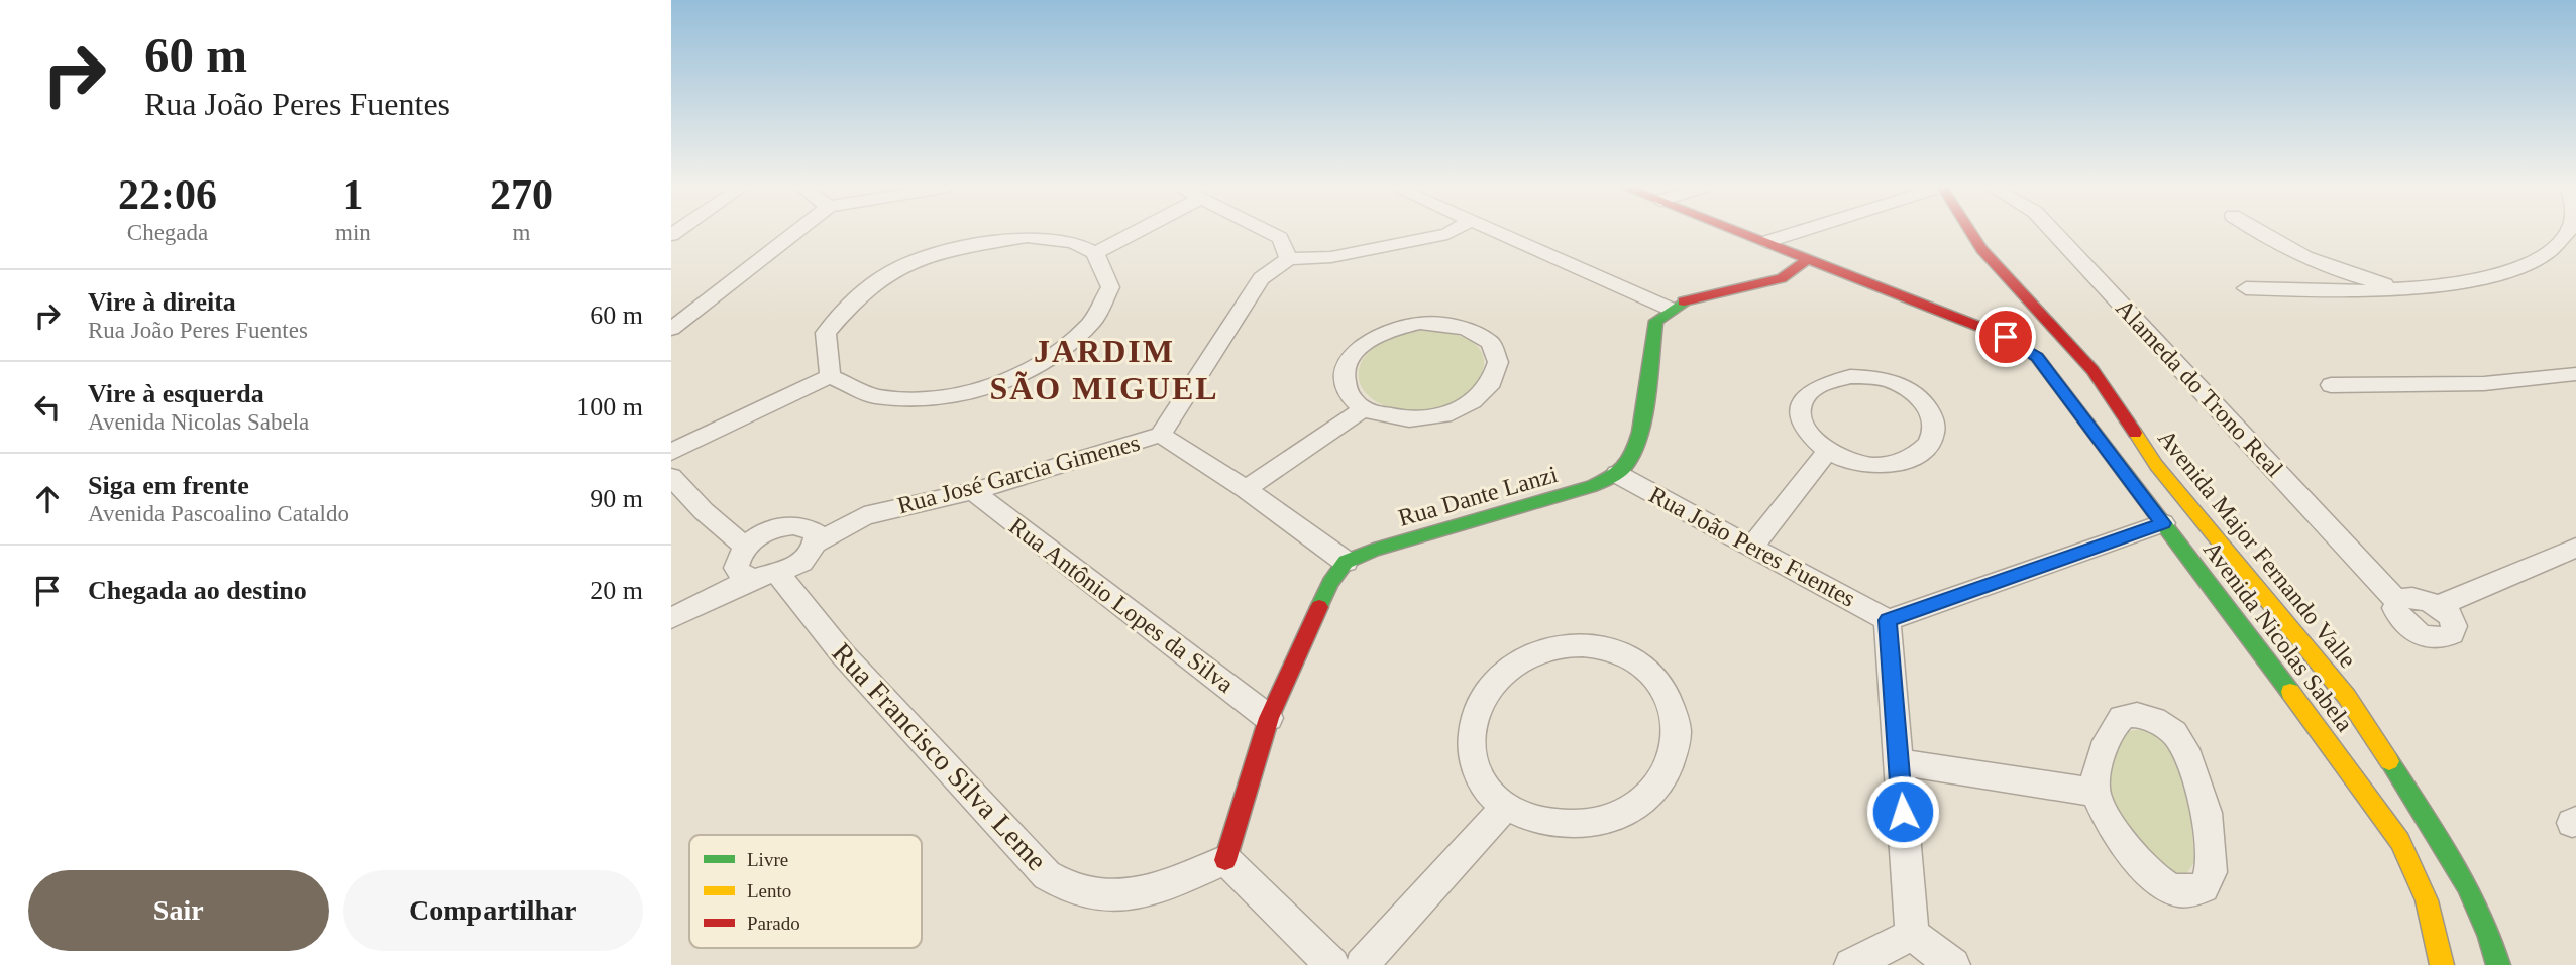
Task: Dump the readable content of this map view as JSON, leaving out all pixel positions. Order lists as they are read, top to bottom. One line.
{"streets":{"street":["Alameda do Trono Real","Rua José Garcia Gimenes","Rua Dante Lanzi","Rua João Peres Fuentes","Avenida Major Fernando Valle","Rua Antônio Lopes da Silva","Avenida Nicolas Sabela","Rua Francisco Silva Leme"]},"crossings":[["Rua José Garcia Gimenes","Rua Antônio Lopes da Silva"],["Rua José Garcia Gimenes","Rua Francisco Silva Leme"],["Rua Dante Lanzi","Rua João Peres Fuentes"]],"districts":["JARDIM SÃO MIGUEL"],"legend":["Livre","Lento","Parado"],"page":{"turn":["60 m","Rua João Peres Fuentes"],"eta":["22:06","Chegada","1","min","270","m"],"list":[{"name":"Vire à direita","note":"Rua João Peres Fuentes","value":"60 m"},{"name":"Vire à esquerda","note":"Avenida Nicolas Sabela","value":"100 m"},{"name":"Siga em frente","note":"Avenida Pascoalino Cataldo","value":"90 m"},{"name":"Chegada ao destino","value":"20 m"}],"buttons":["Sair","Compartilhar"]}}
